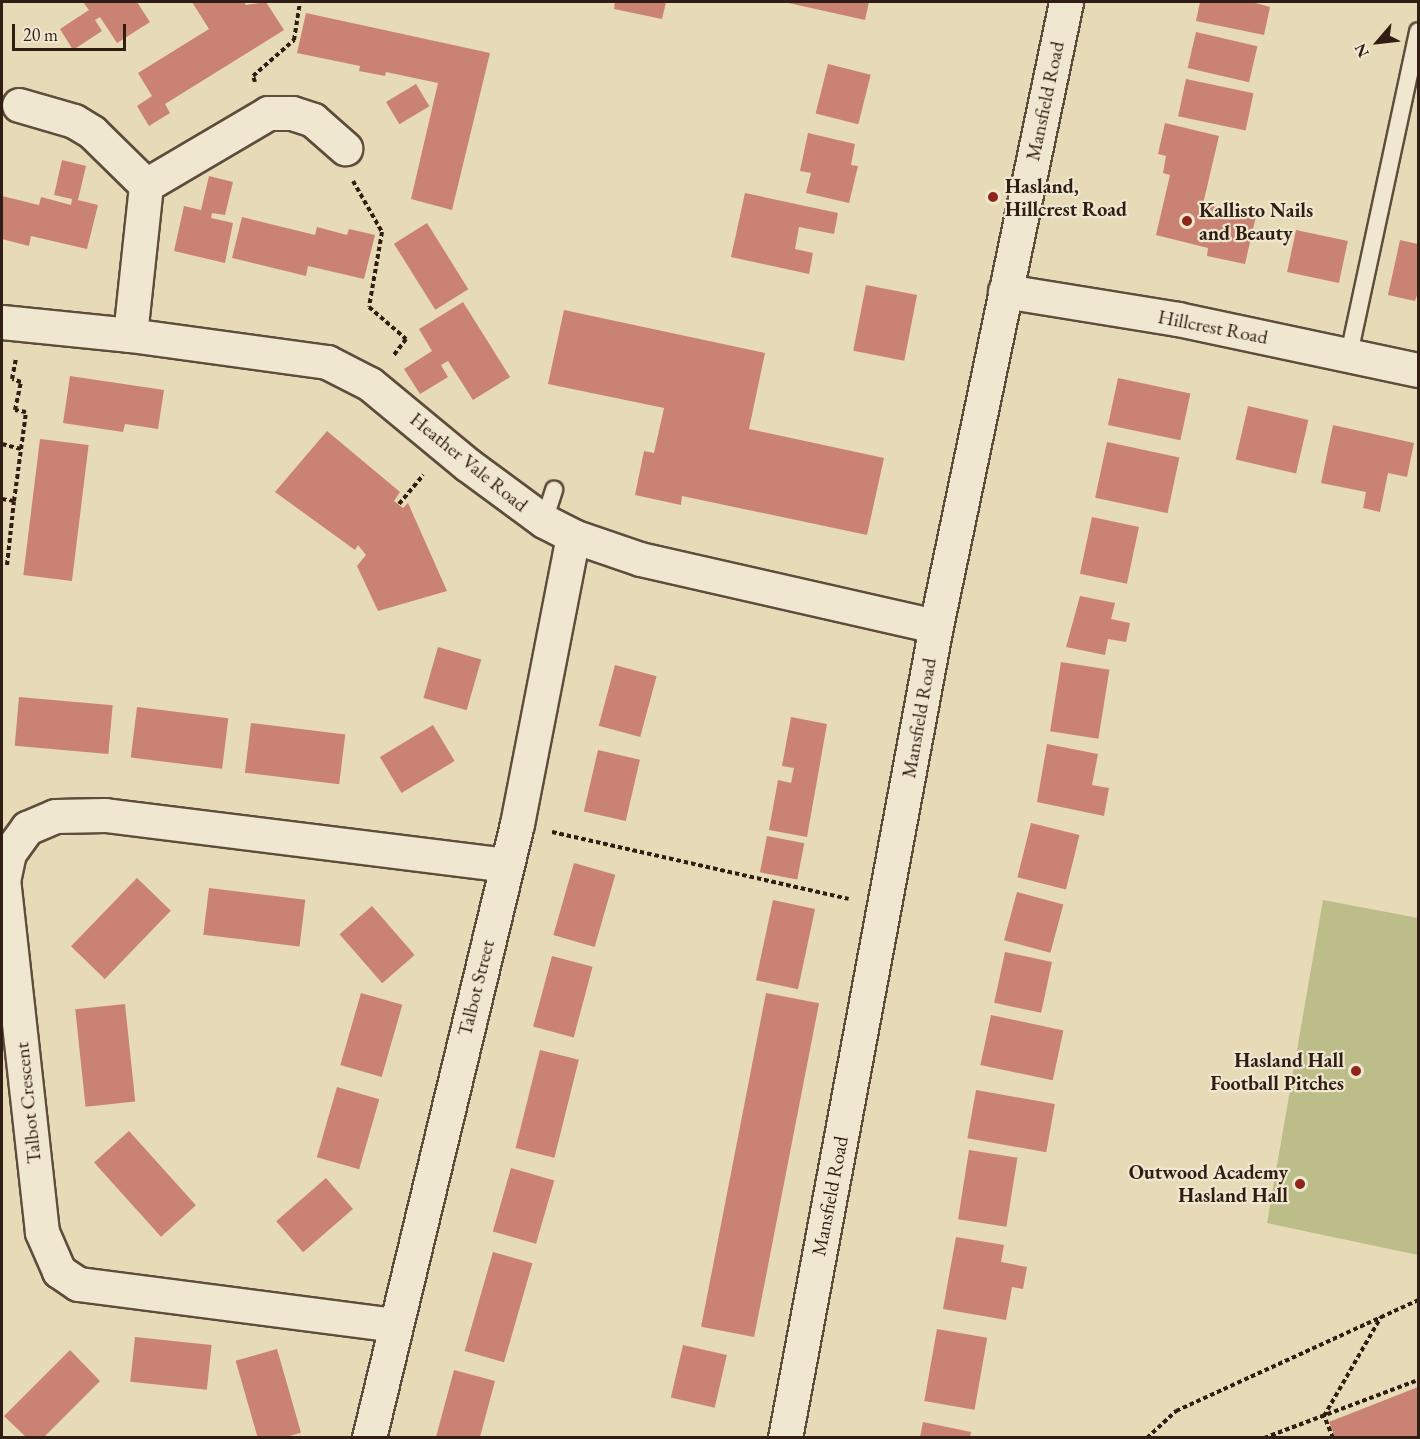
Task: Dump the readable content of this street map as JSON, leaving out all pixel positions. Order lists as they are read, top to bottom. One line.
{"streets":{"street":["Mansfield Road","Hillcrest Road","Heather Vale Road","Talbot Street","Talbot Crescent"]},"crossings":[["Mansfield Road","Hillcrest Road"],["Mansfield Road","Heather Vale Road"],["Heather Vale Road","Talbot Street"],["Talbot Street","Talbot Crescent"]],"places":["Hasland, Hillcrest Road","Kallisto Nails and Beauty","Hasland Hall Football Pitches","Outwood Academy Hasland Hall"],"scale_bar":"20 m","north":"bottom left"}
